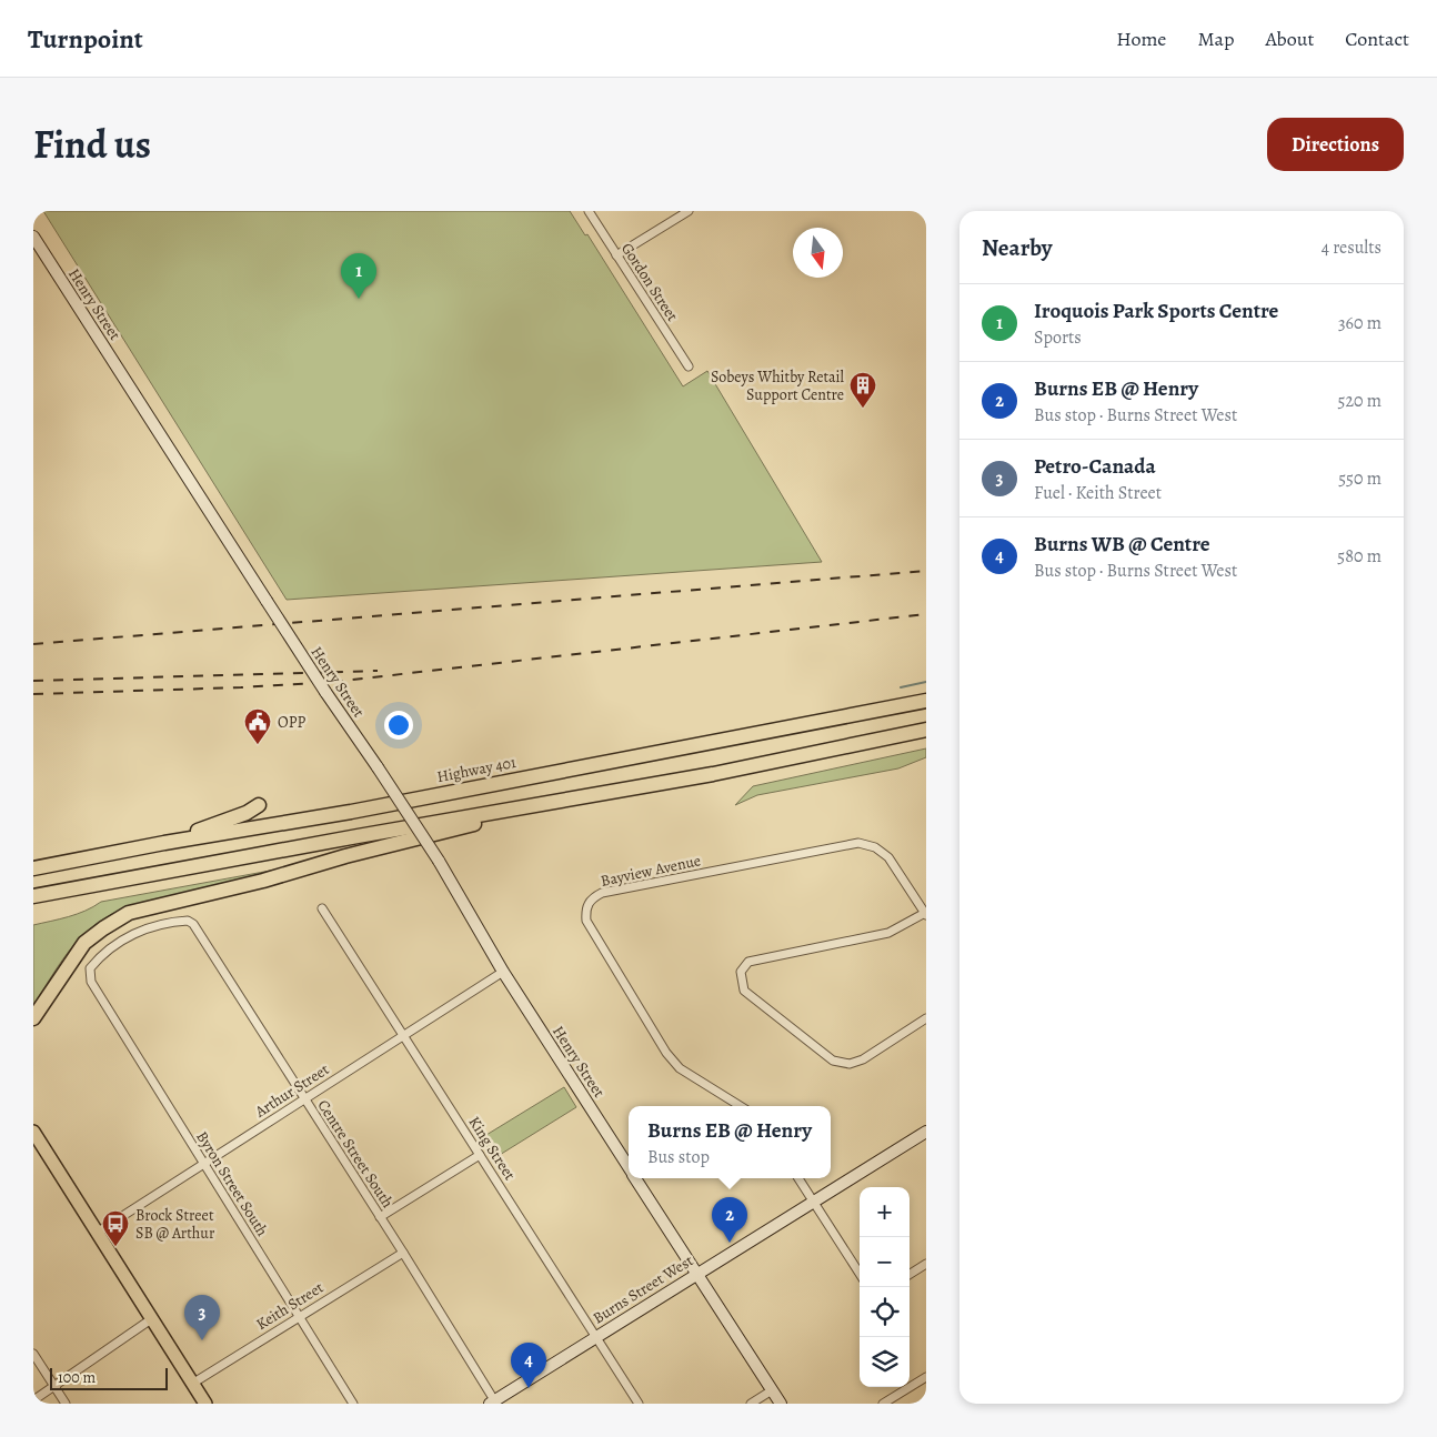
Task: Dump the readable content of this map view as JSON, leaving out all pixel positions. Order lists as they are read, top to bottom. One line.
{"streets":{"highway":["Highway 401"],"main road":["Henry Street","Burns Street West"],"street":["Gordon Street","Bayview Avenue","Arthur Street","King Street","Centre Street South","Byron Street South","Keith Street"]},"crossings":[["Henry Street","Arthur Street"],["Henry Street","Burns Street West"],["Arthur Street","King Street"],["Arthur Street","Centre Street South"],["Arthur Street","Byron Street South"],["King Street","Burns Street West"],["Centre Street South","Byron Street South"],["Centre Street South","Burns Street West"],["Centre Street South","Keith Street"],["Byron Street South","Keith Street"]],"places":{"building":["Sobeys Whitby Retail Support Centre"],"public building":["OPP"],"bus stop":["Brock Street SB @ Arthur"]},"scale_bar":"100 m","north":"bottom","page":{"header":"Turnpoint","nav":["Home","Map","About","Contact"],"title":"Find us","buttons":"Directions","heading":["Nearby","4 results"],"pins":["1","2","3","4"],"list":[{"mark":"1","name":"Iroquois Park Sports Centre","note":"Sports","value":"360 m"},{"mark":"2","name":"Burns EB @ Henry","note":"Bus stop · Burns Street West","value":"520 m"},{"mark":"3","name":"Petro-Canada","note":"Fuel · Keith Street","value":"550 m"},{"mark":"4","name":"Burns WB @ Centre","note":"Bus stop · Burns Street West","value":"580 m"}],"popup":["Burns EB @ Henry","Bus stop"],"map_buttons":["+","−"],"scale":"100 m"}}
